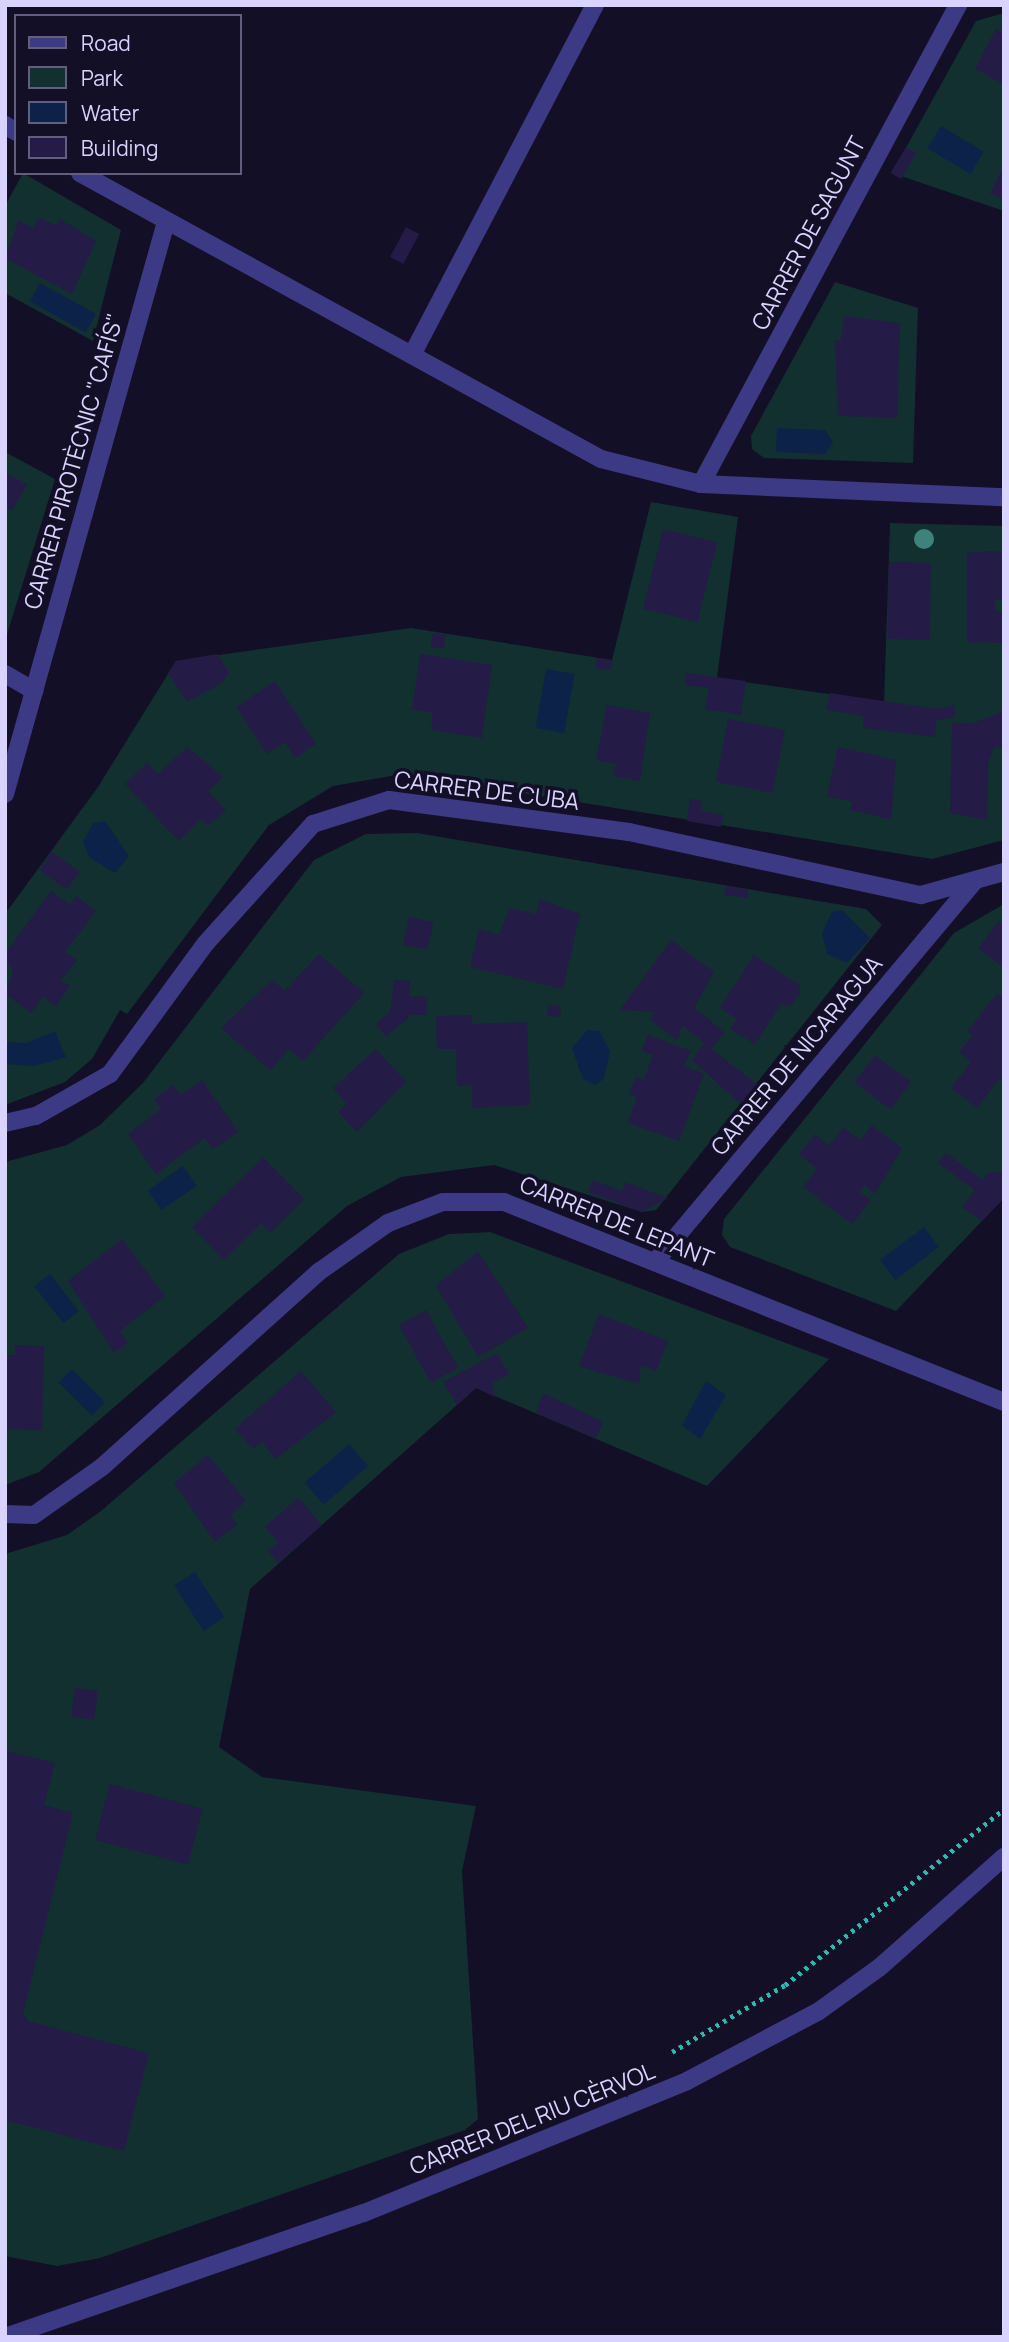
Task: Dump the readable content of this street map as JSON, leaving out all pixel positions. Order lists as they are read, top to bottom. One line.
{"streets":{"street":["CARRER DE SAGUNT","CARRER PIROTÈCNIC \"CAFÍS\"","CARRER DE CUBA","CARRER DE NICARAGUA","CARRER DE LEPANT","CARRER DEL RIU CÈRVOL"]},"crossings":[["CARRER DE CUBA","CARRER DE NICARAGUA"],["CARRER DE NICARAGUA","CARRER DE LEPANT"]],"legend":["Road","Park","Water","Building"]}
